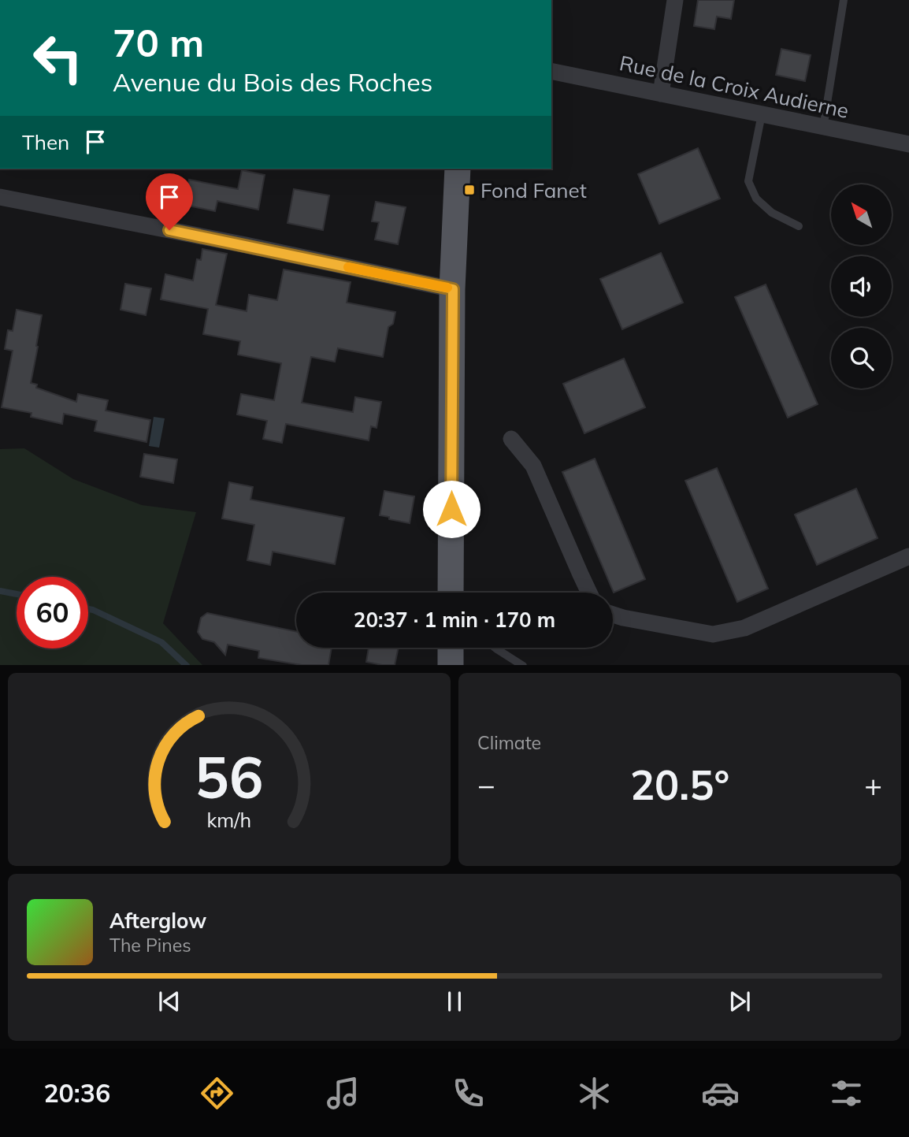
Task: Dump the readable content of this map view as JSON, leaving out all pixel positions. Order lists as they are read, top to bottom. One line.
{"streets":{"street":["Rue de la Croix Audierne"]},"places":{"transit":["Fond Fanet"]},"north":"top left","page":{"turn":["70 m","Avenue du Bois des Roches"],"then":"Then","limit":"60","trip":"20:37 · 1 min · 170 m","tile":"Climate","heat":["−","20.5°","+"],"song":["Afterglow","The Pines"],"tabs":"20:36","gauge":["56","km/h"]}}
